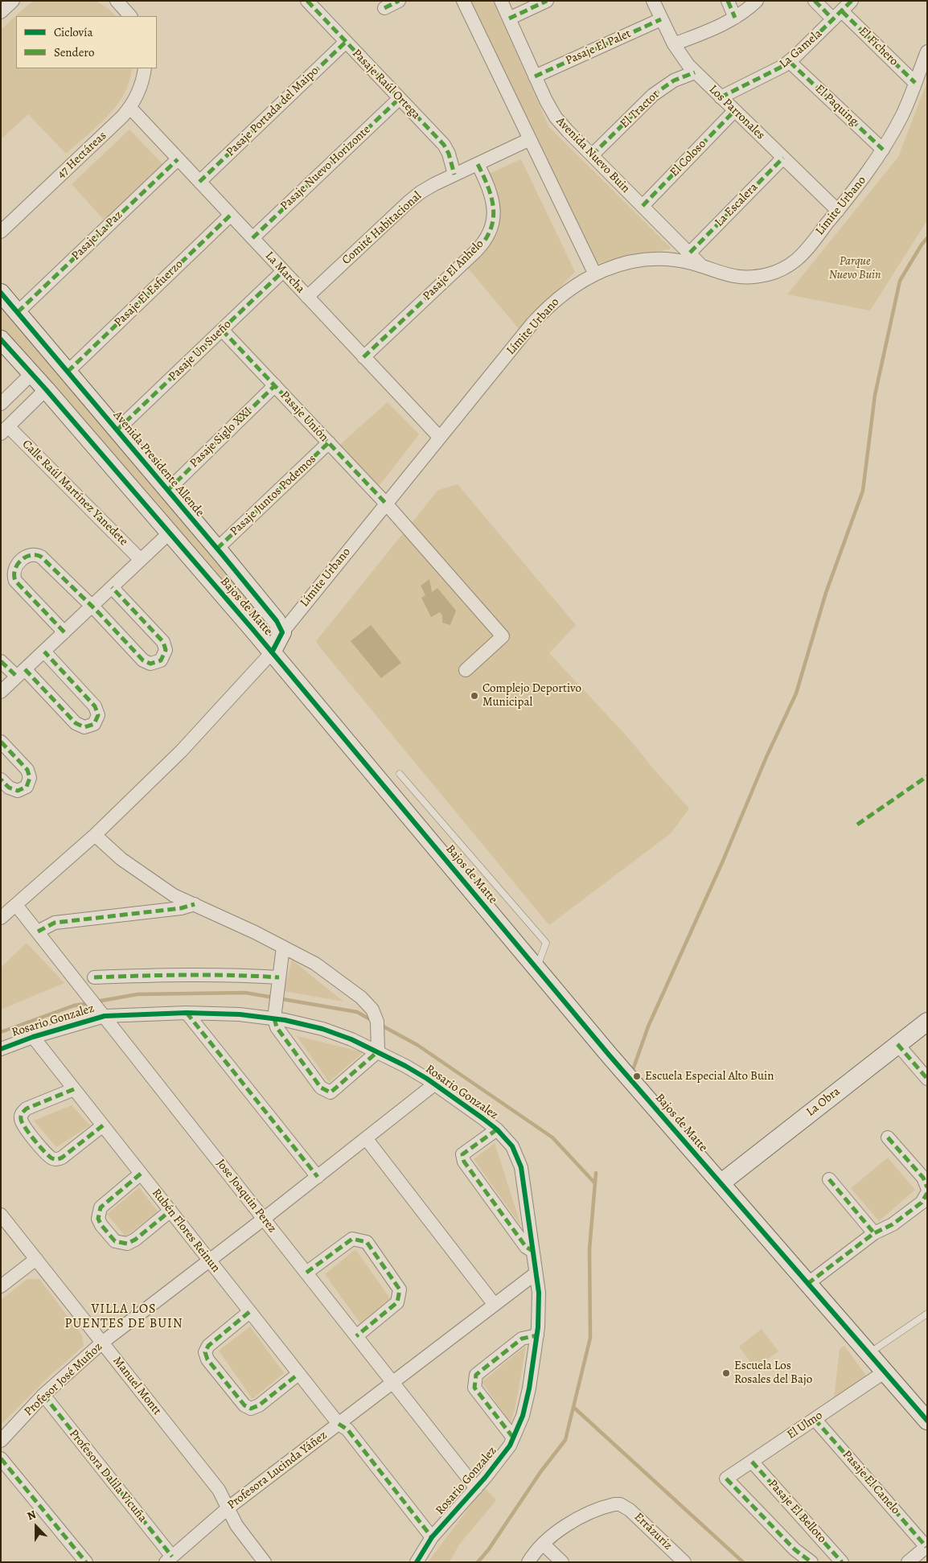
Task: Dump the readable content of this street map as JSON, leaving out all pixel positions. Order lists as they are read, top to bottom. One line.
{"streets":{"main road":["Avenida Presidente Allende","Bajos de Matte","La Obra"],"street":["El Fichero","Pasaje El Palet","La Gamela","Pasaje Raúl Ortega","El Paquing","El Tractor","Pasaje Portada del Maipo","Los Parronales","47 Hectáreas","Avenida Nuevo Buin","El Coloso","Pasaje Nuevo Horizonte","La Escalera","Límite Urbano","Comité Habitacional","Pasaje La Paz","Pasaje El Anhelo","La Marcha","Pasaje El Esfuerzo","Pasaje Un Sueño","Pasaje Unión","Pasaje Siglo XXI","Calle Raúl Martínez Yanedete","Pasaje Juntos Podemos","Rosario Gonzalez","Jose Joaquin Perez","Rubén Flores Reinun","Profesor José Muñoz","Manuel Montt","El Ulmo","Profesora Lucinda Yáñez","Profesora Dalila Vicuña","Pasaje El Canelo","Pasaje El Belloto","Errázuriz"]},"crossings":[["El Fichero","La Gamela"],["El Fichero","Límite Urbano"],["Pasaje El Palet","Los Parronales"],["Pasaje El Palet","Avenida Nuevo Buin"],["La Gamela","El Paquing"],["La Gamela","Los Parronales"],["Pasaje Raúl Ortega","Pasaje Portada del Maipo"],["Pasaje Raúl Ortega","Pasaje Nuevo Horizonte"],["Pasaje Raúl Ortega","Comité Habitacional"],["El Paquing","Límite Urbano"],["El Tractor","Los Parronales"],["El Tractor","Avenida Nuevo Buin"],["Pasaje Portada del Maipo","La Marcha"],["Los Parronales","El Coloso"],["Los Parronales","La Escalera"],["Los Parronales","Límite Urbano"],["47 Hectáreas","La Marcha"],["Avenida Nuevo Buin","El Coloso"],["Avenida Nuevo Buin","La Escalera"],["Avenida Nuevo Buin","Límite Urbano"],["Pasaje Nuevo Horizonte","La Marcha"],["Límite Urbano","La Marcha"],["Límite Urbano","Pasaje Unión"],["Límite Urbano","Avenida Presidente Allende"],["Comité Habitacional","Pasaje El Anhelo"],["Comité Habitacional","La Marcha"],["Pasaje La Paz","La Marcha"],["Pasaje La Paz","Avenida Presidente Allende"],["Pasaje El Anhelo","La Marcha"],["La Marcha","Pasaje El Esfuerzo"],["La Marcha","Pasaje Un Sueño"],["Pasaje El Esfuerzo","Avenida Presidente Allende"],["Pasaje Un Sueño","Pasaje Unión"],["Pasaje Un Sueño","Avenida Presidente Allende"],["Pasaje Unión","Pasaje Siglo XXI"],["Pasaje Unión","Pasaje Juntos Podemos"],["Pasaje Siglo XXI","Avenida Presidente Allende"],["Avenida Presidente Allende","Pasaje Juntos Podemos"],["Bajos de Matte","La Obra"],["Bajos de Matte","El Ulmo"],["Rosario Gonzalez","Jose Joaquin Perez"],["Rosario Gonzalez","Rubén Flores Reinun"],["Rosario Gonzalez","Profesor José Muñoz"],["Rosario Gonzalez","Profesora Lucinda Yáñez"],["Jose Joaquin Perez","Profesor José Muñoz"],["Jose Joaquin Perez","Profesora Lucinda Yáñez"],["Rubén Flores Reinun","Profesor José Muñoz"],["Rubén Flores Reinun","Profesora Lucinda Yáñez"],["Profesor José Muñoz","Manuel Montt"],["Profesor José Muñoz","Profesora Dalila Vicuña"],["Manuel Montt","Profesora Lucinda Yáñez"],["El Ulmo","Pasaje El Canelo"],["El Ulmo","Pasaje El Belloto"],["Profesora Lucinda Yáñez","Profesora Dalila Vicuña"]],"districts":["VILLA LOS PUENTES DE BUIN"],"parks":["Parque Nuevo Buin"],"places":["Complejo Deportivo Municipal","Escuela Especial Alto Buin","Escuela Los Rosales del Bajo"],"legend":["Ciclovía","Sendero"],"north":"top"}
